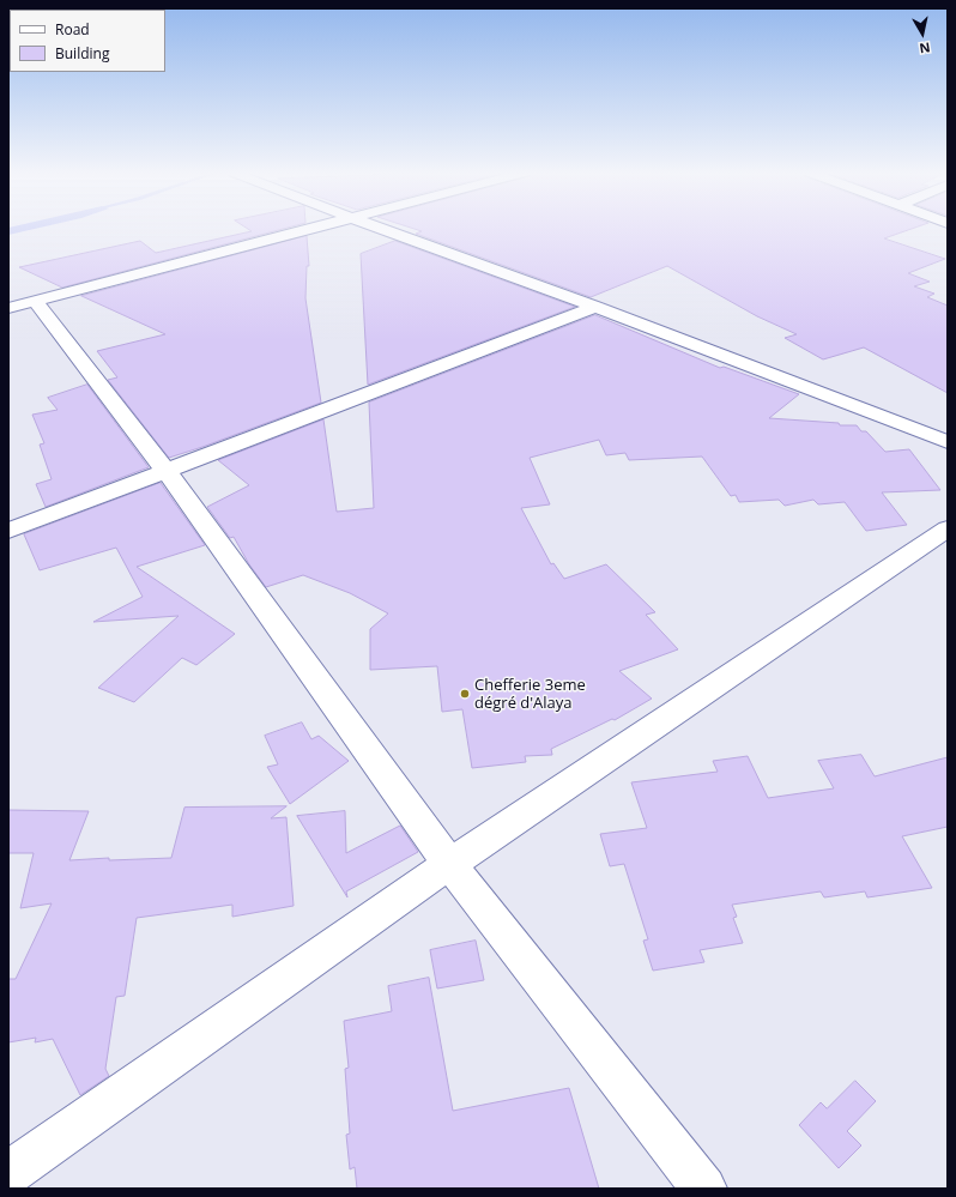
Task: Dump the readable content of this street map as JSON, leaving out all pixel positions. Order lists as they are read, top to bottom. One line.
{"places":["Chefferie 3eme dégré d'Alaya"],"legend":["Road","Building"],"north":"bottom"}
